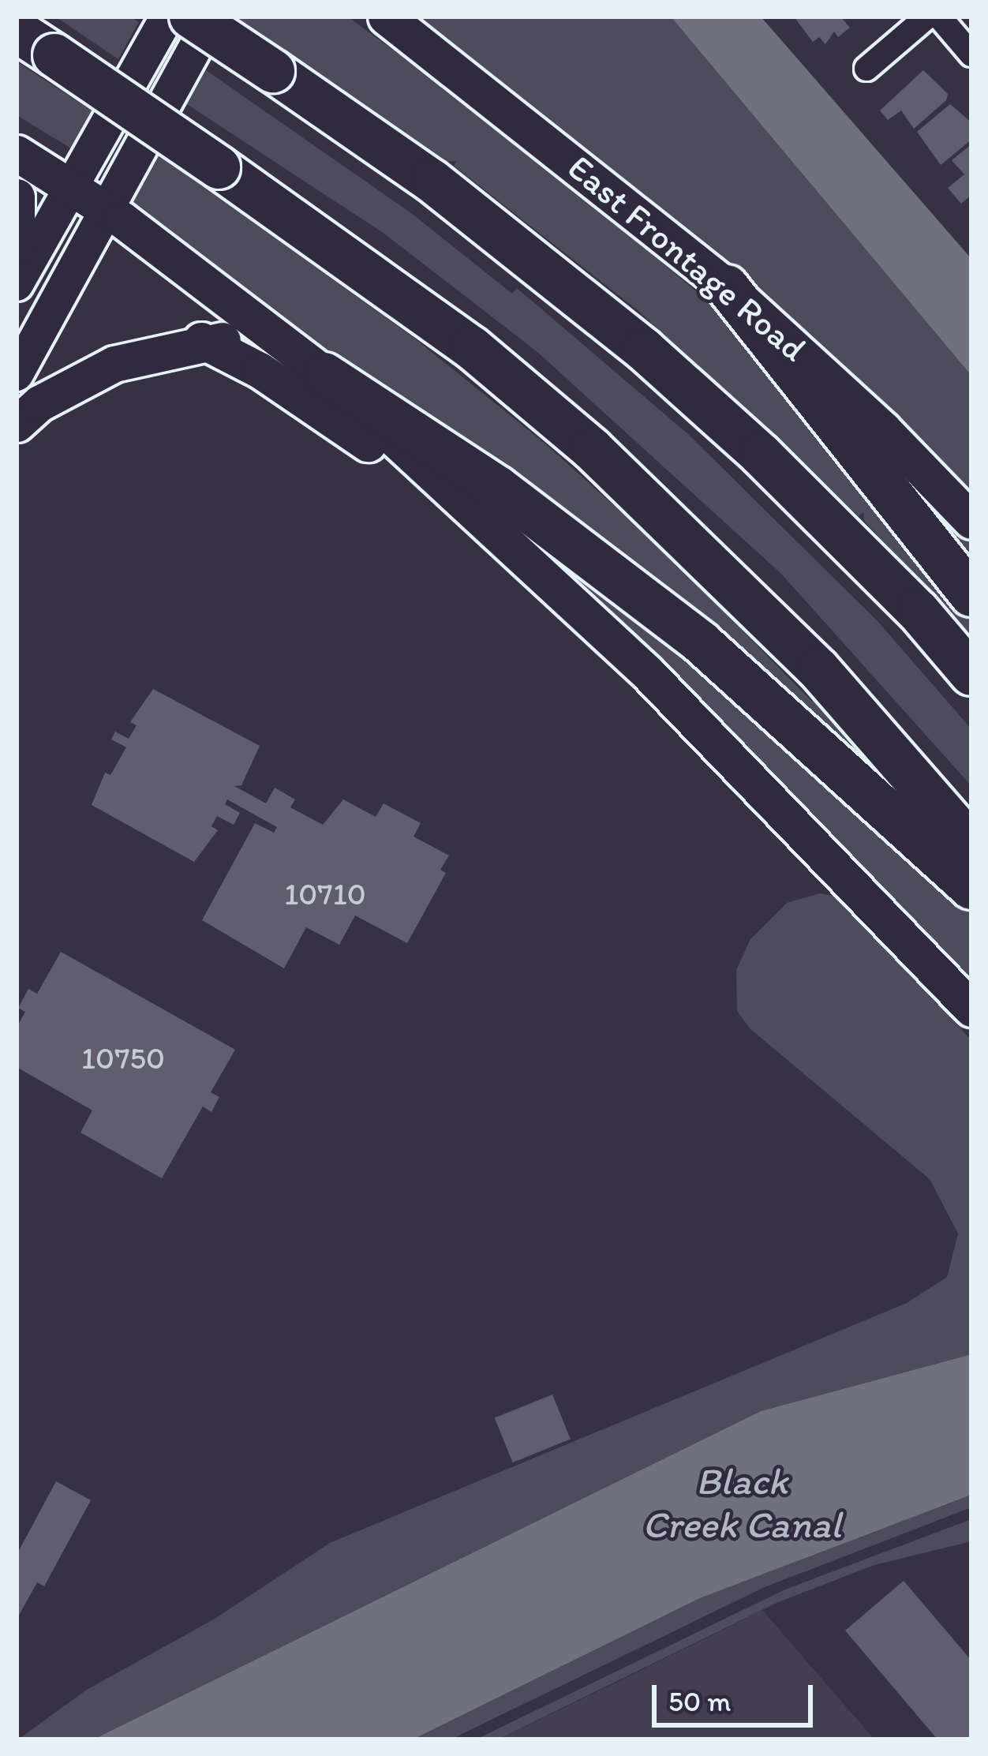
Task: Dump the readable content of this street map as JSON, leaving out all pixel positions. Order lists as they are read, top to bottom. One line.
{"streets":{"main road":["East Frontage Road"]},"water":["Black Creek Canal"],"house_numbers":["10710","10750"],"scale_bar":"50 m"}
